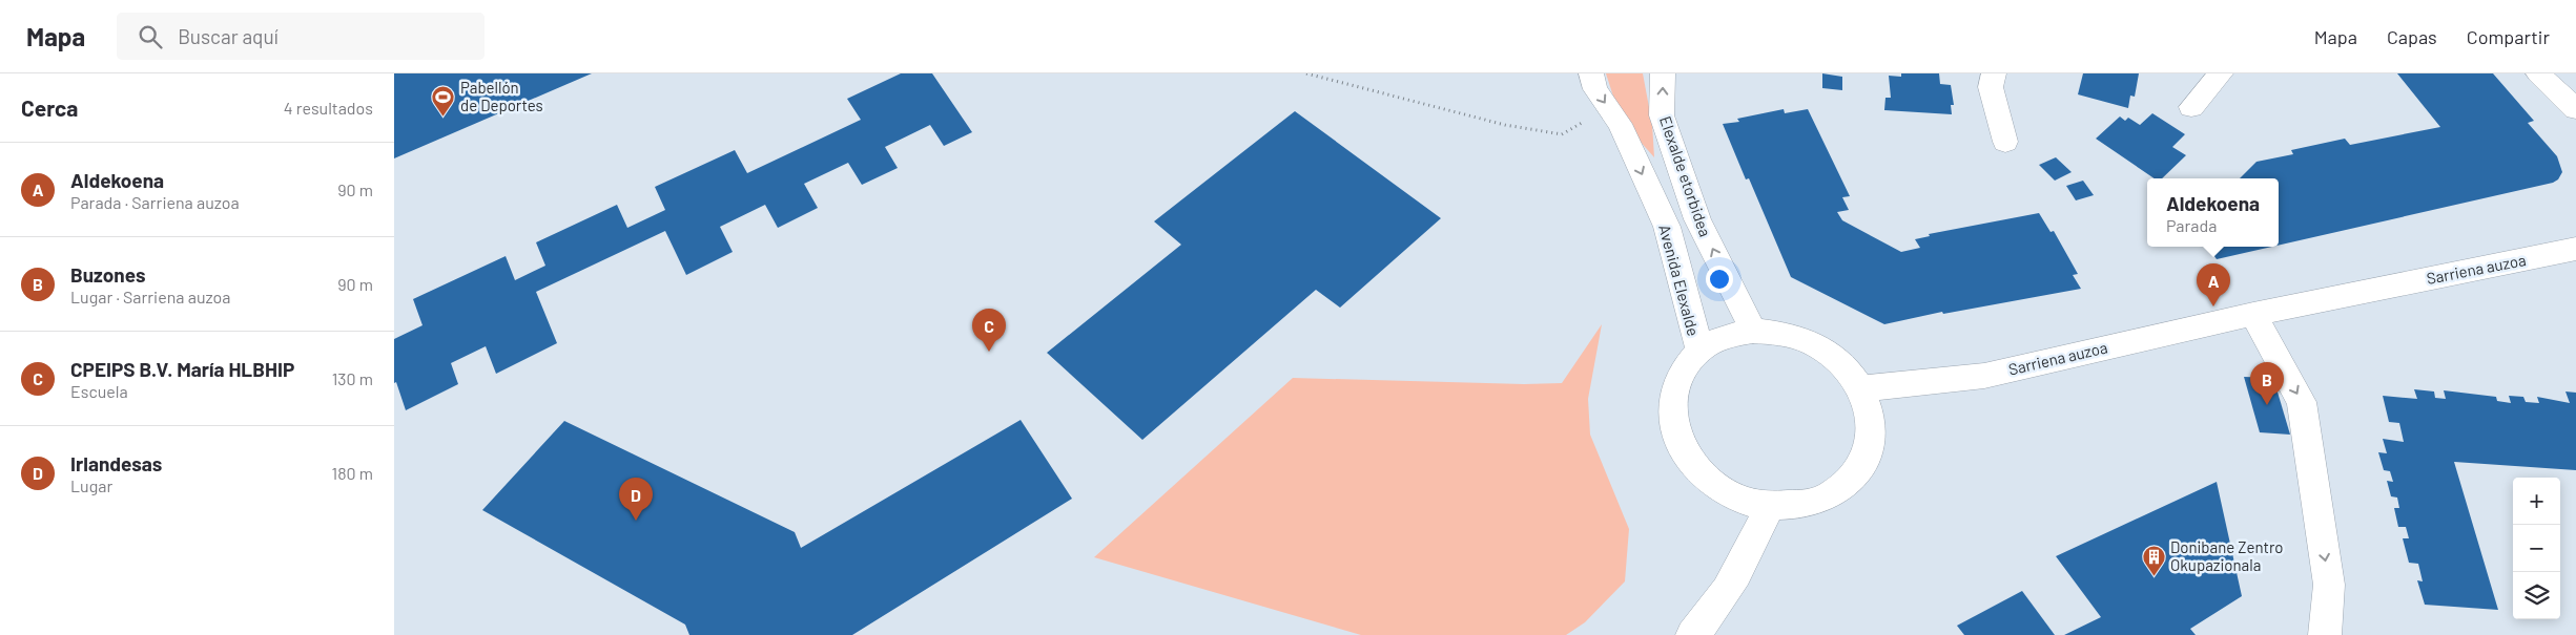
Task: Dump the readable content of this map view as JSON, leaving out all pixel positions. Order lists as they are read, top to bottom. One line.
{"streets":{"street":["Elexalde etorbidea","Sarriena auzoa","Avenida Elexalde"]},"crossings":[["Elexalde etorbidea","Sarriena auzoa"],["Elexalde etorbidea","Avenida Elexalde"],["Sarriena auzoa","Avenida Elexalde"]],"one_way":["Elexalde etorbidea","Avenida Elexalde"],"places":{"sports":["Pabellón de Deportes"],"building":["Donibane Zentro Okupazionala"]},"page":{"header":"Mapa","search":"Buscar aquí","nav":["Mapa","Capas","Compartir"],"heading":["Cerca","4 resultados"],"list":[{"mark":"A","name":"Aldekoena","note":"Parada · Sarriena auzoa","value":"90 m"},{"mark":"B","name":"Buzones","note":"Lugar · Sarriena auzoa","value":"90 m"},{"mark":"C","name":"CPEIPS B.V. María HLBHIP","note":"Escuela","value":"130 m"},{"mark":"D","name":"Irlandesas","note":"Lugar","value":"180 m"}],"popup":["Aldekoena","Parada"],"pins":["A","C","B","D"],"map_buttons":["+","−"]}}
